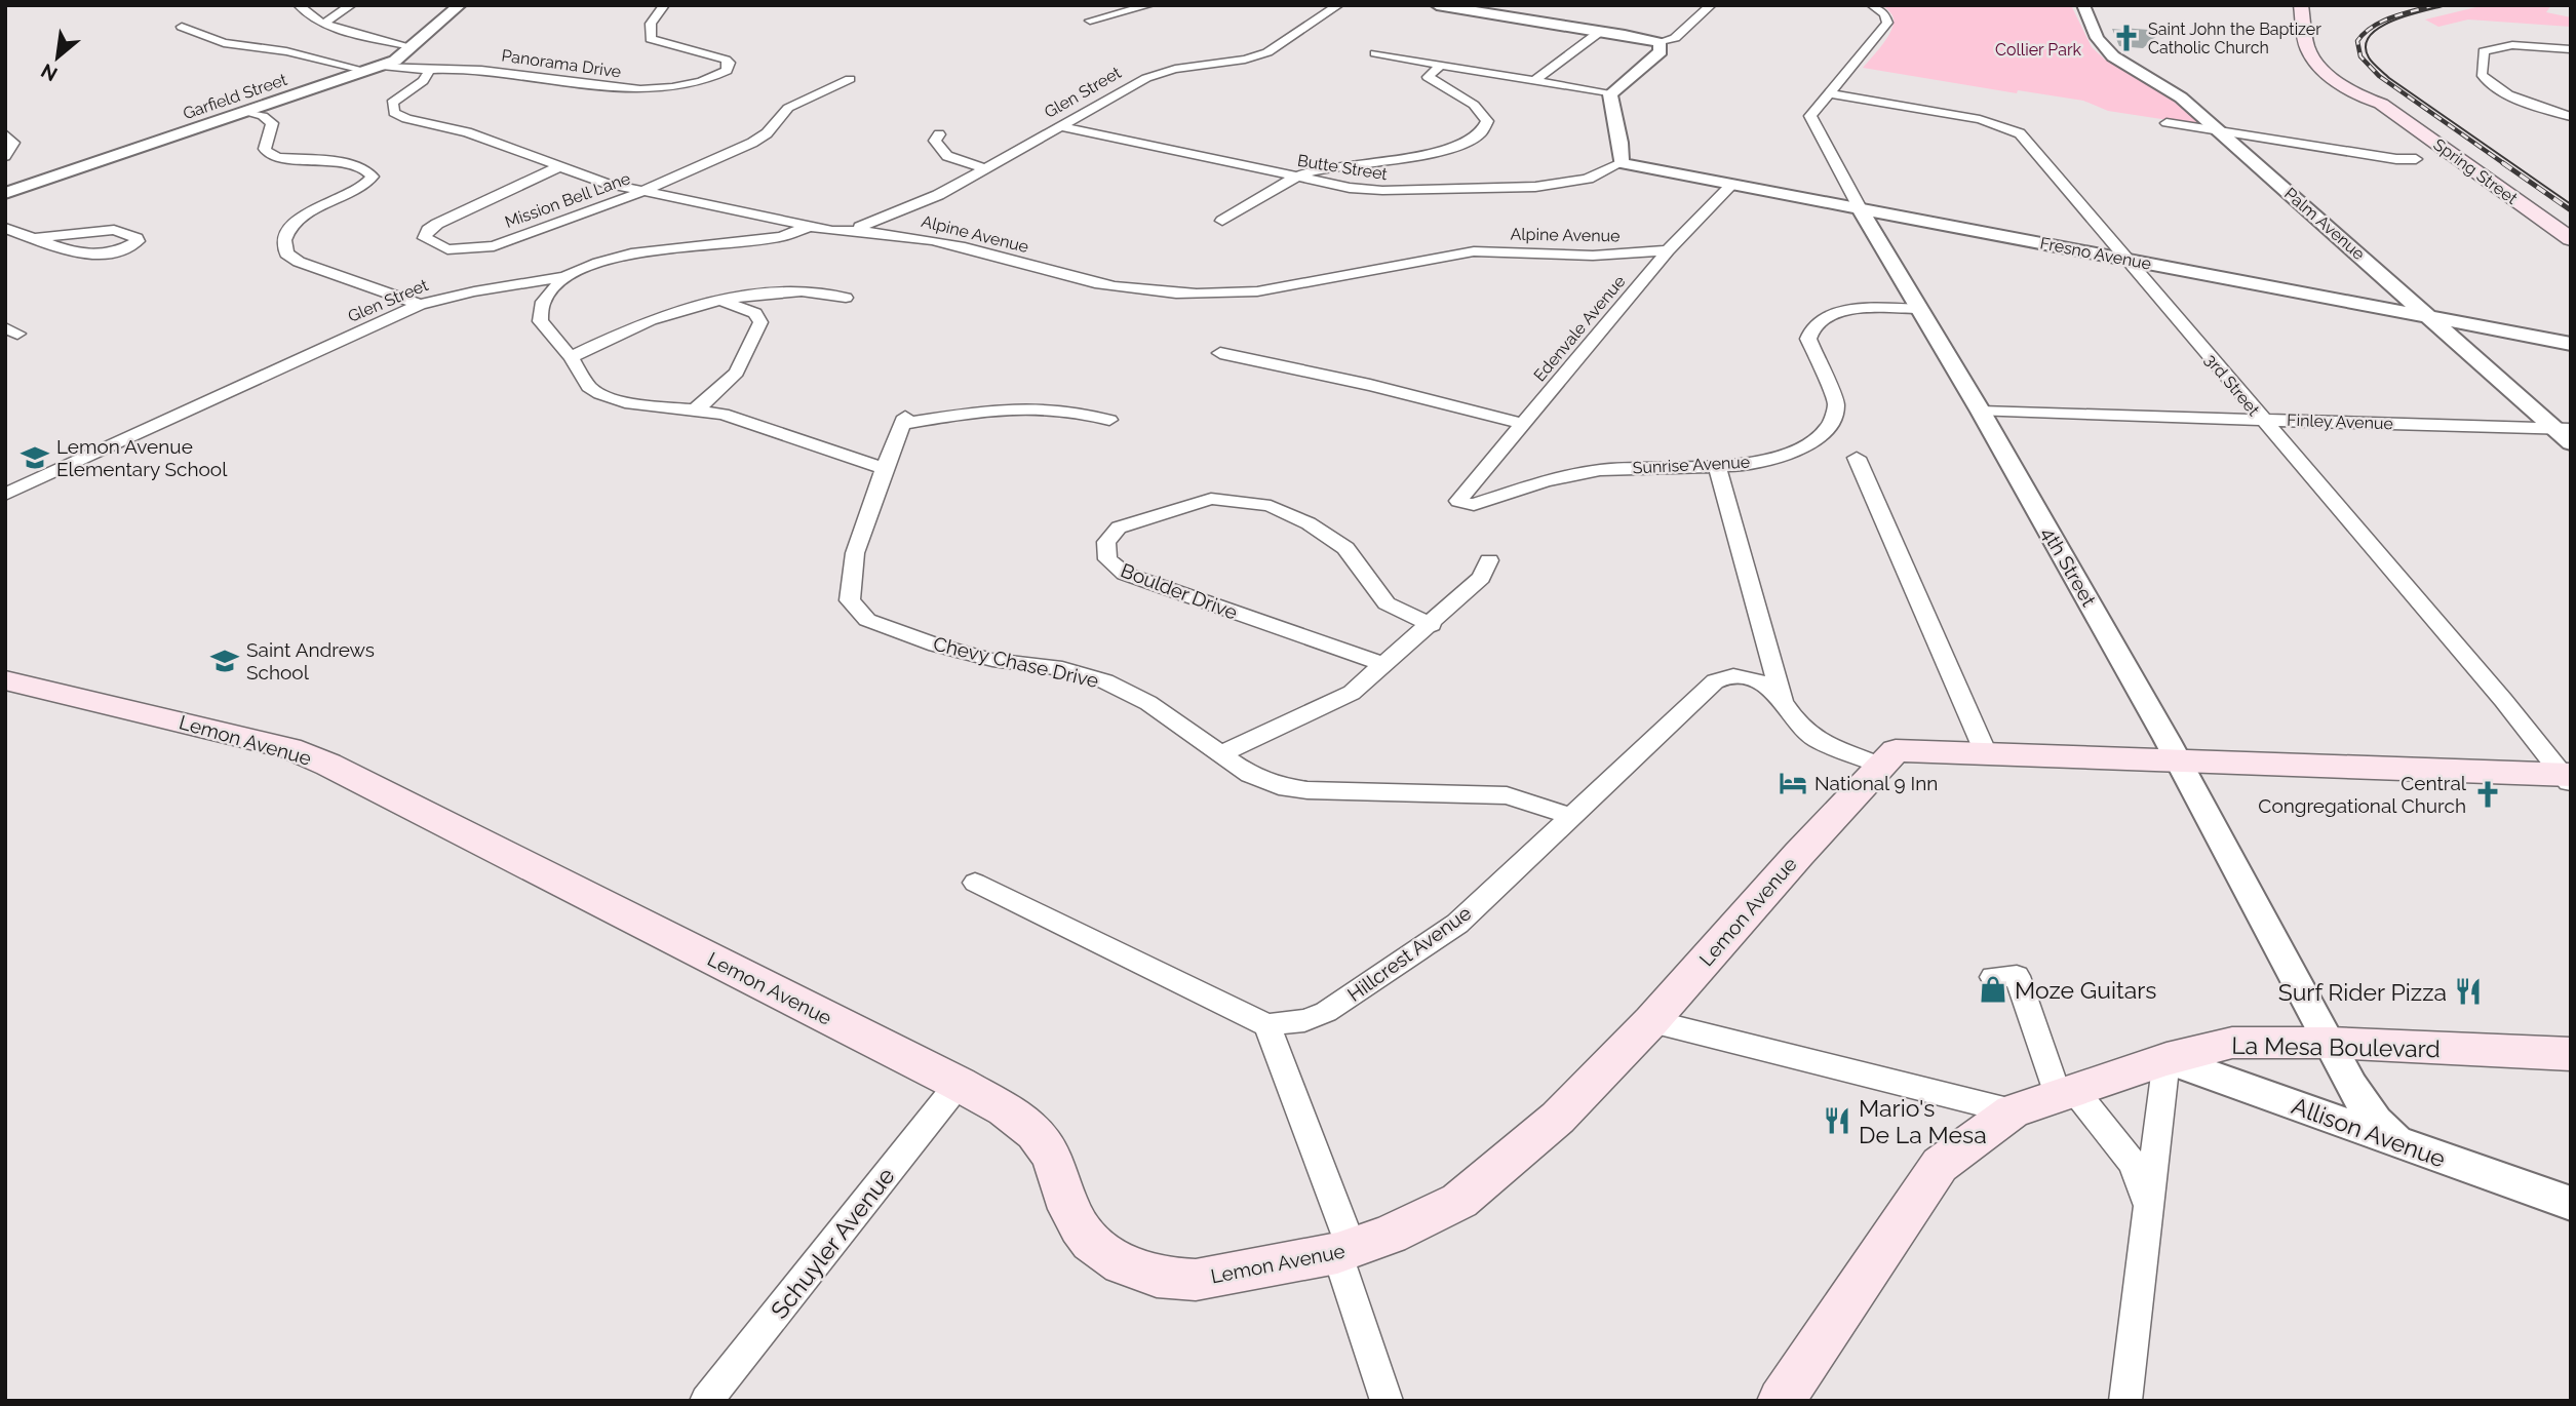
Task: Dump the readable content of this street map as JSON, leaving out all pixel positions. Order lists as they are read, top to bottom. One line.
{"streets":{"main road":["Spring Street","Lemon Avenue","La Mesa Boulevard"],"street":["Panorama Drive","Glen Street","Garfield Street","Butte Street","Mission Bell Lane","Palm Avenue","Alpine Avenue","Fresno Avenue","Edenvale Avenue","3rd Street","Finley Avenue","Sunrise Avenue","4th Street","Boulder Drive","Chevy Chase Drive","Hillcrest Avenue","Allison Avenue","Schuyler Avenue"]},"crossings":[["Panorama Drive","Alpine Avenue"],["Glen Street","Butte Street"],["Glen Street","Alpine Avenue"],["Butte Street","Fresno Avenue"],["Mission Bell Lane","Alpine Avenue"],["Palm Avenue","Fresno Avenue"],["Palm Avenue","Finley Avenue"],["Alpine Avenue","Edenvale Avenue"],["Fresno Avenue","Edenvale Avenue"],["Fresno Avenue","3rd Street"],["Fresno Avenue","4th Street"],["Edenvale Avenue","Sunrise Avenue"],["3rd Street","Finley Avenue"],["3rd Street","4th Street"],["3rd Street","Lemon Avenue"],["Finley Avenue","4th Street"],["Sunrise Avenue","4th Street"],["Sunrise Avenue","Hillcrest Avenue"],["4th Street","Lemon Avenue"],["4th Street","La Mesa Boulevard"],["4th Street","Allison Avenue"],["Chevy Chase Drive","Hillcrest Avenue"],["Lemon Avenue","Hillcrest Avenue"],["Lemon Avenue","Schuyler Avenue"],["La Mesa Boulevard","Allison Avenue"]],"parks":["Collier Park"],"places":{"church":["Saint John the Baptizer Catholic Church","Central Congregational Church"],"school or university":["Lemon Avenue Elementary School","Saint Andrews School"],"hotel":["National 9 Inn"],"shop":["Moze Guitars"],"restaurant":["Surf Rider Pizza","Mario's De La Mesa"]},"north":"bottom left"}
